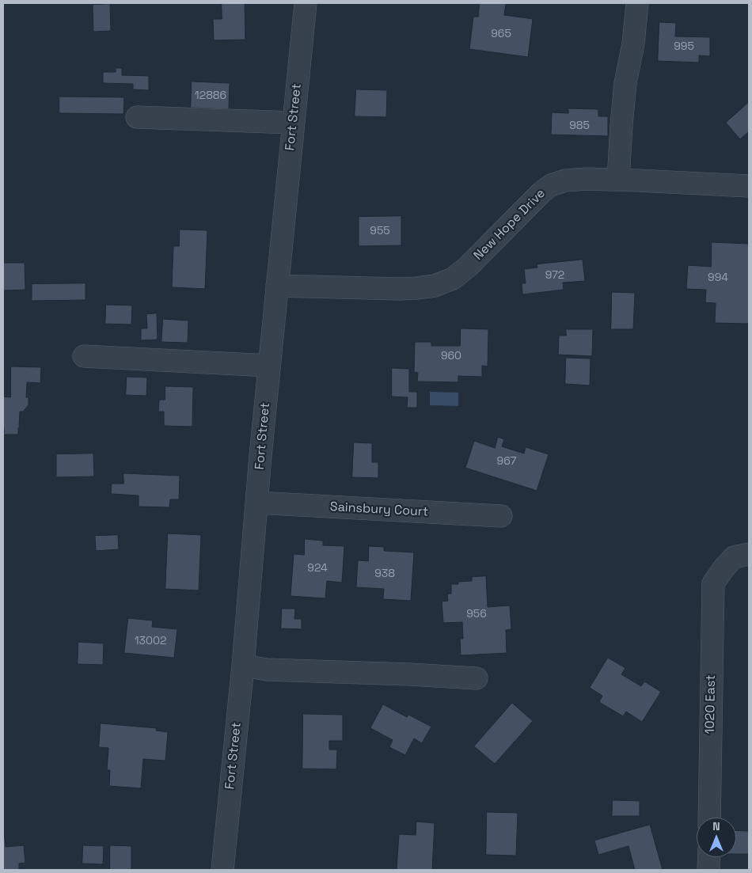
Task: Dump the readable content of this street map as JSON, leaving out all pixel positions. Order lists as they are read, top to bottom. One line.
{"streets":{"street":["Fort Street","New Hope Drive","Sainsbury Court","1020 East"]},"crossings":[["Fort Street","New Hope Drive"],["Fort Street","Sainsbury Court"]],"house_numbers":["965","995","12886","985","955","972","994","960","967","924","938","956","13002"],"north":"top"}
